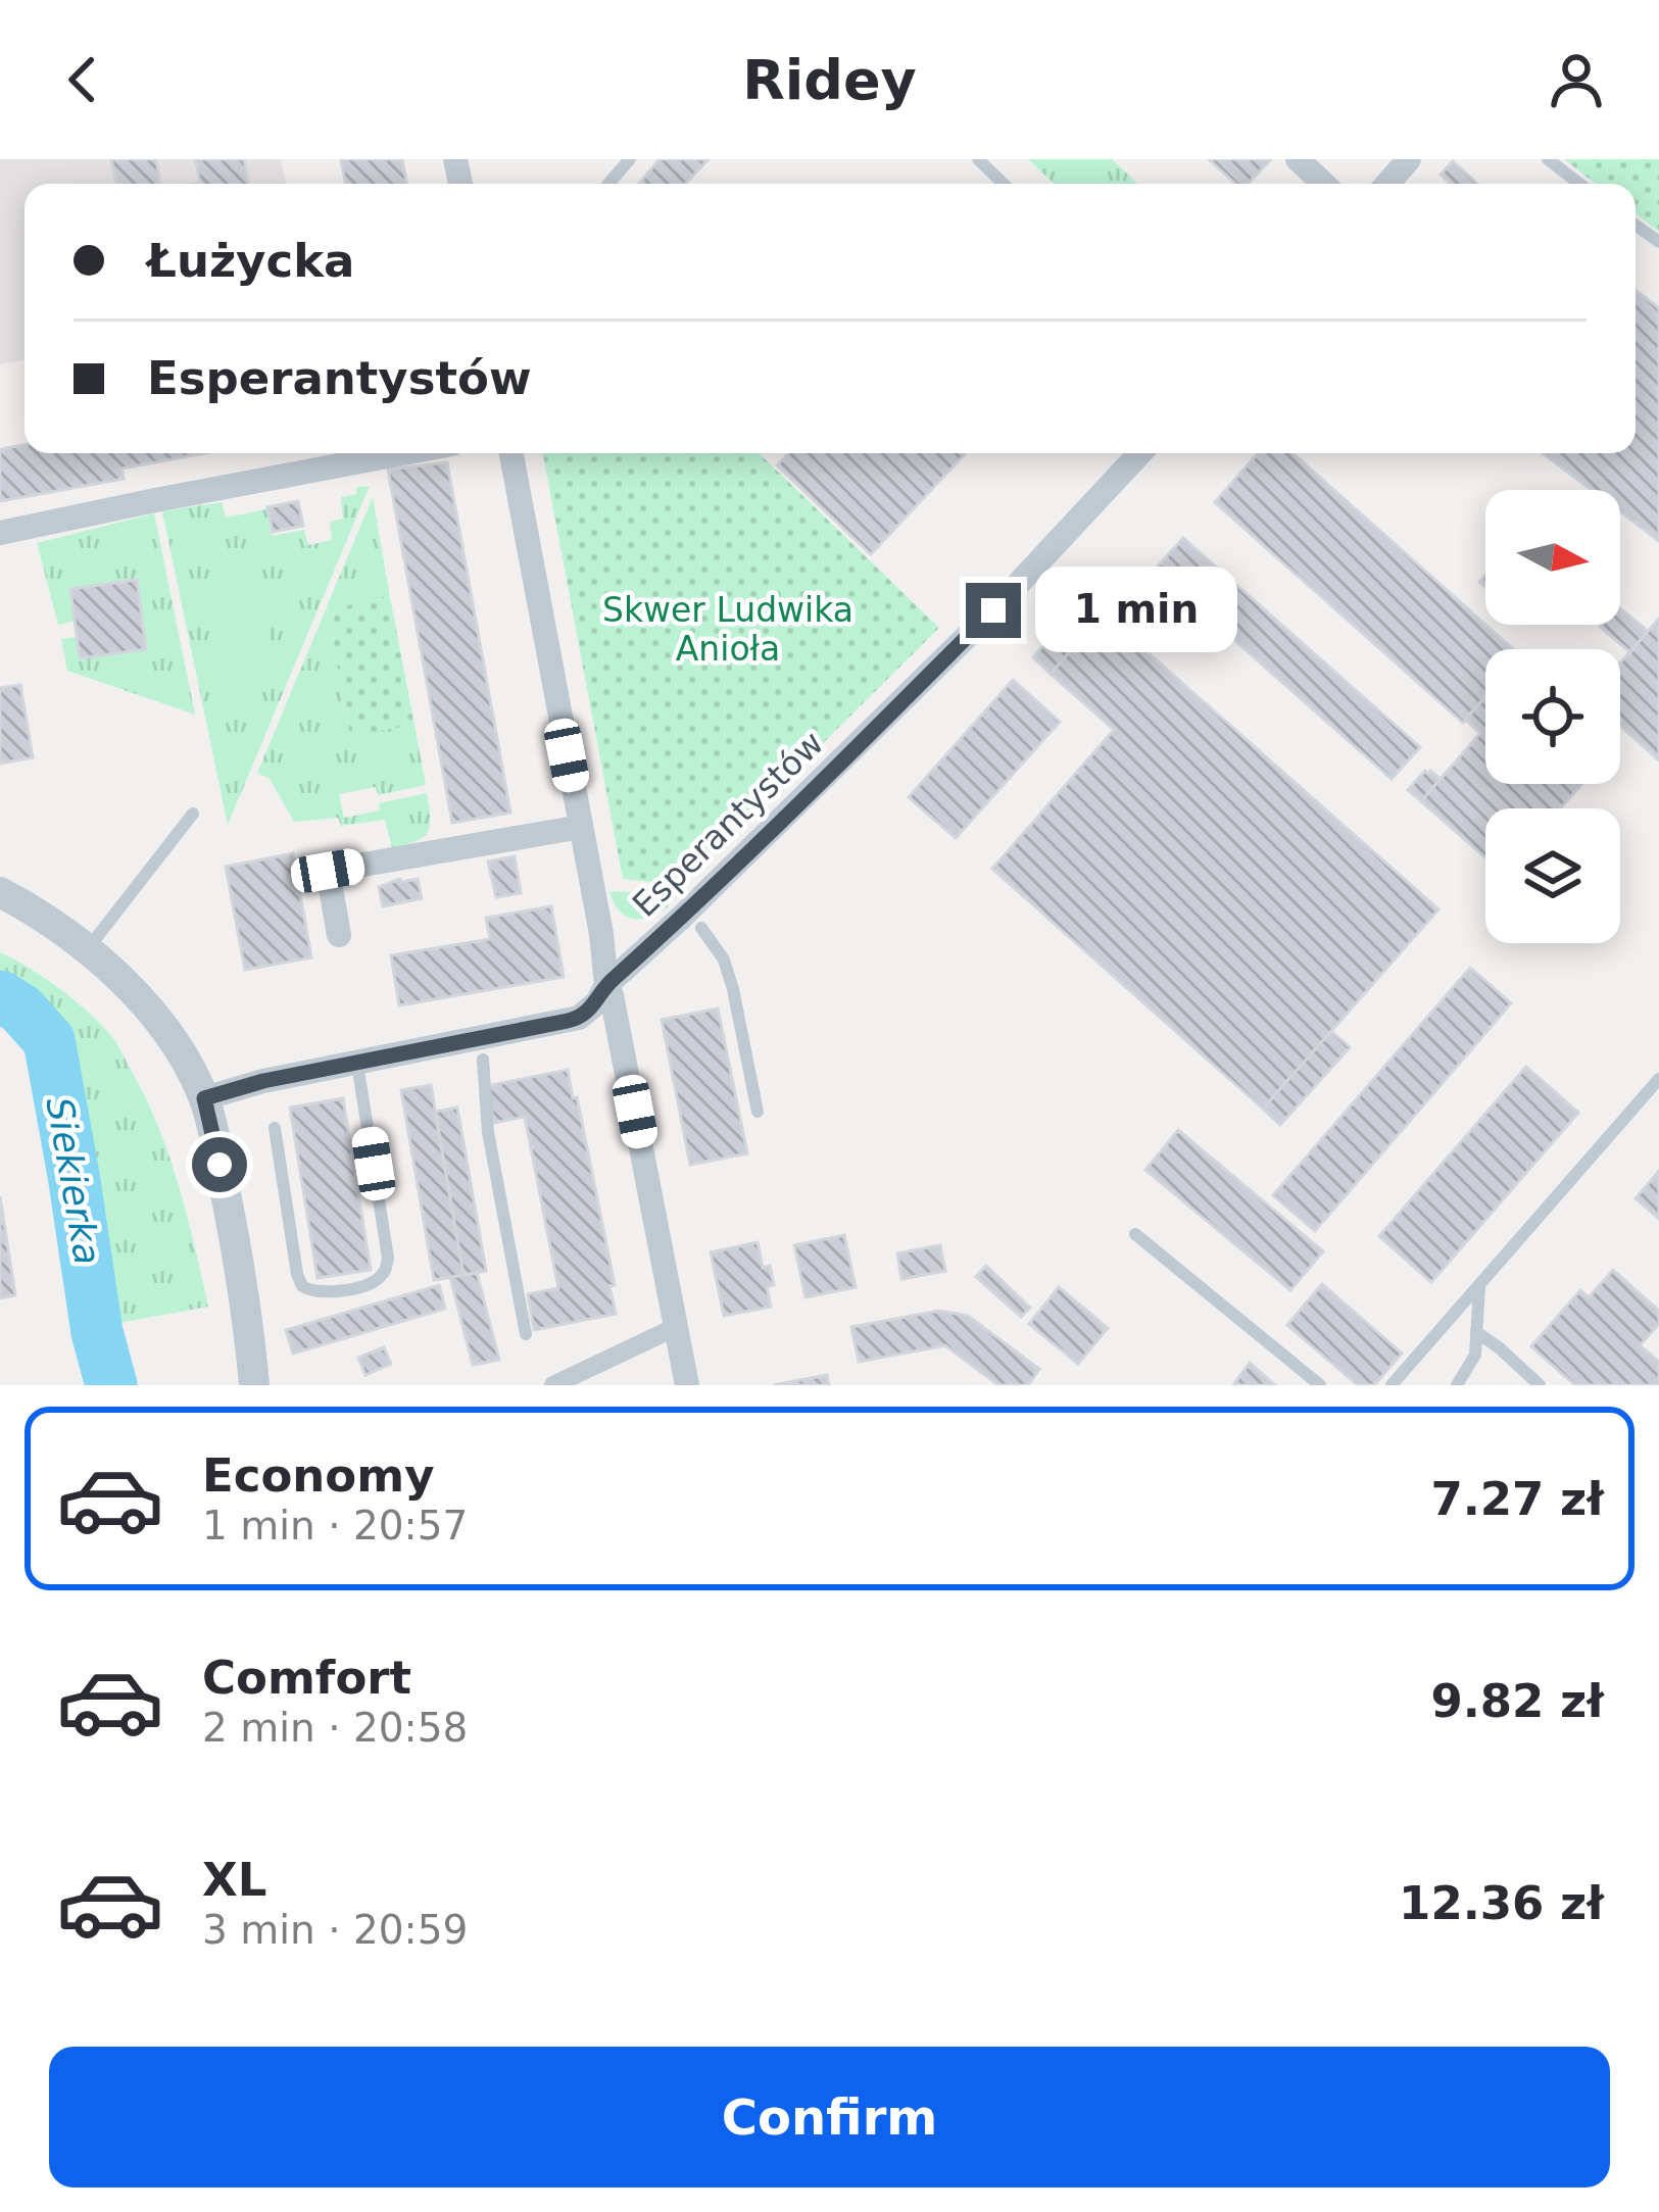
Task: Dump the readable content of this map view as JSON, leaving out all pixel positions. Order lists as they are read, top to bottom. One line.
{"streets":{"street":["Esperantystów"]},"water":["Siekierka"],"parks":["Skwer Ludwika Anioła"],"north":"right","page":{"header":"Ridey","banner":["Łużycka","Esperantystów"],"bubble":"1 min","list":[{"name":"Economy","note":"1 min · 20:57","value":"7.27 zł"},{"name":"Comfort","note":"2 min · 20:58","value":"9.82 zł"},{"name":"XL","note":"3 min · 20:59","value":"12.36 zł"}],"buttons":"Confirm"}}
